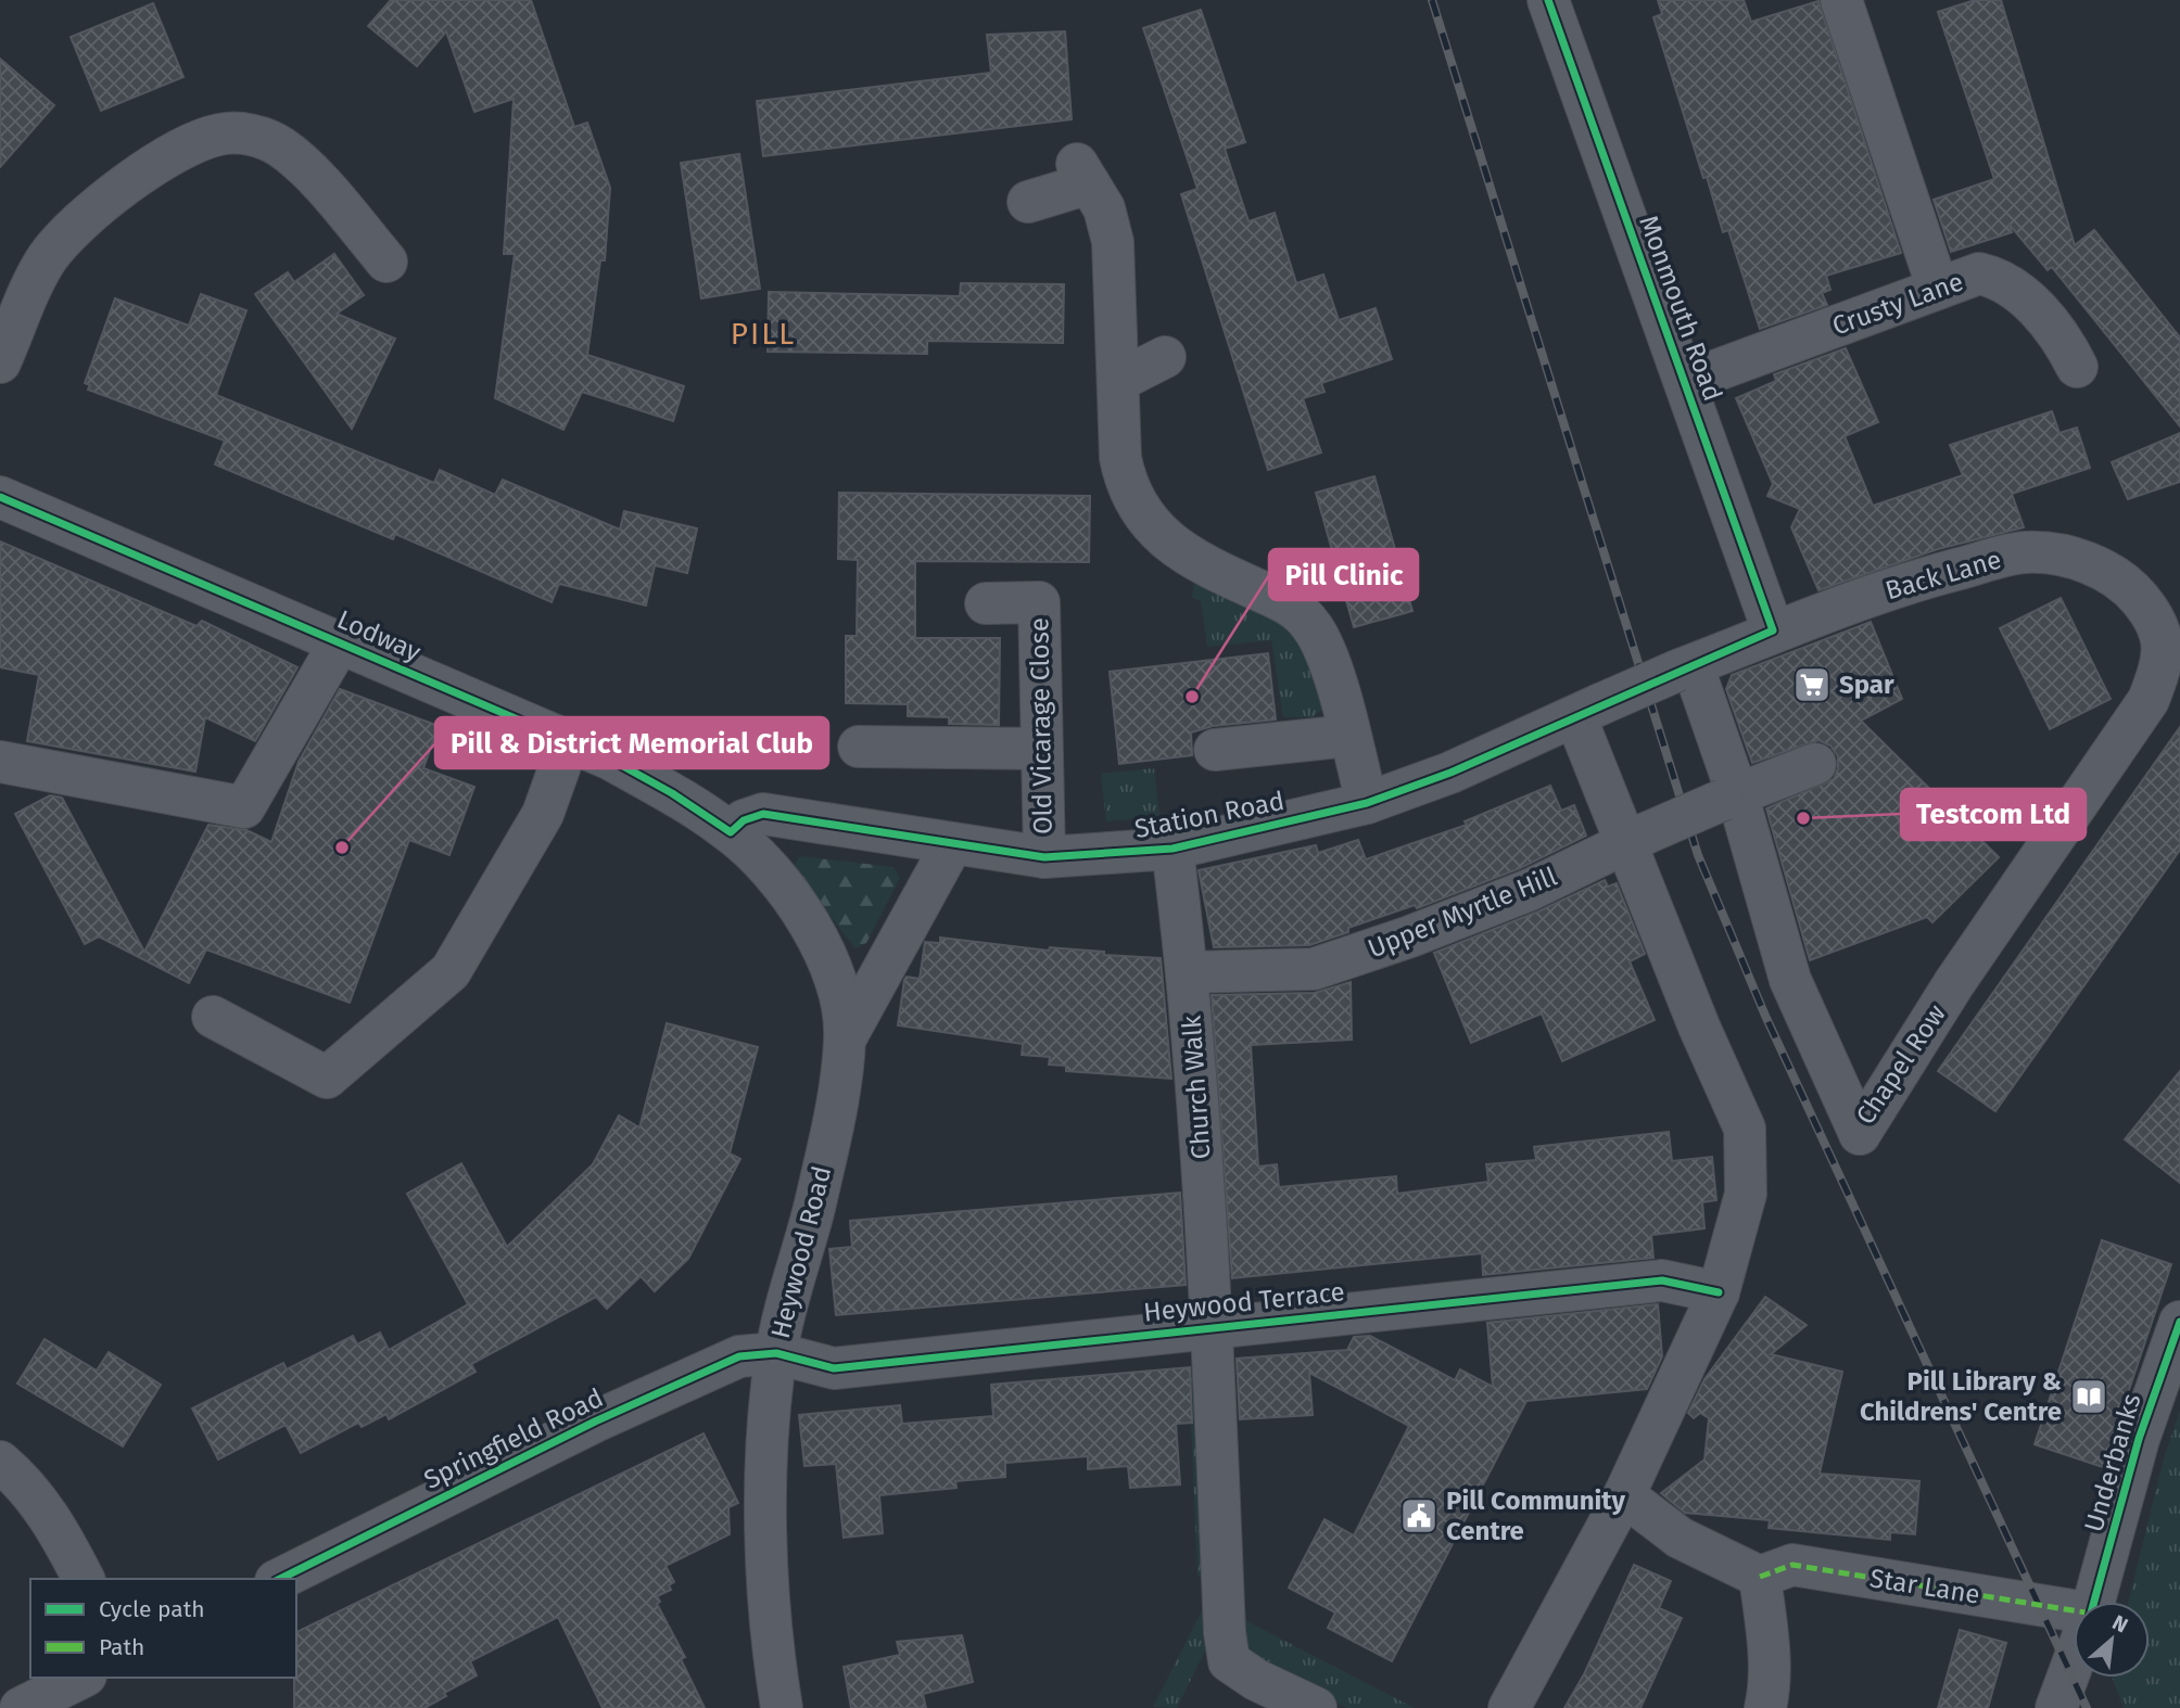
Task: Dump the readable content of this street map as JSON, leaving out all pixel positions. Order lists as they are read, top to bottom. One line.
{"streets":{"street":["Crusty Lane","Monmouth Road","Back Lane","Lodway","Old Vicarage Close","Station Road","Upper Myrtle Hill","Chapel Row","Church Walk","Heywood Road","Heywood Terrace","Springfield Road","Underbanks","Star Lane"]},"crossings":[["Crusty Lane","Monmouth Road"],["Monmouth Road","Back Lane"],["Back Lane","Station Road"],["Back Lane","Chapel Row"],["Lodway","Station Road"],["Lodway","Heywood Road"],["Old Vicarage Close","Station Road"],["Station Road","Chapel Row"],["Station Road","Church Walk"],["Station Road","Heywood Road"],["Upper Myrtle Hill","Chapel Row"],["Upper Myrtle Hill","Church Walk"],["Church Walk","Heywood Terrace"],["Heywood Road","Heywood Terrace"],["Heywood Road","Springfield Road"],["Heywood Terrace","Springfield Road"]],"districts":["PILL"],"places":{"supermarket":["Spar"],"other":["Pill Clinic","Testcom Ltd","Pill & District Memorial Club"],"library":["Pill Library & Childrens' Centre"],"public building":["Pill Community Centre"]},"legend":["Cycle path","Path"],"north":"top right"}
